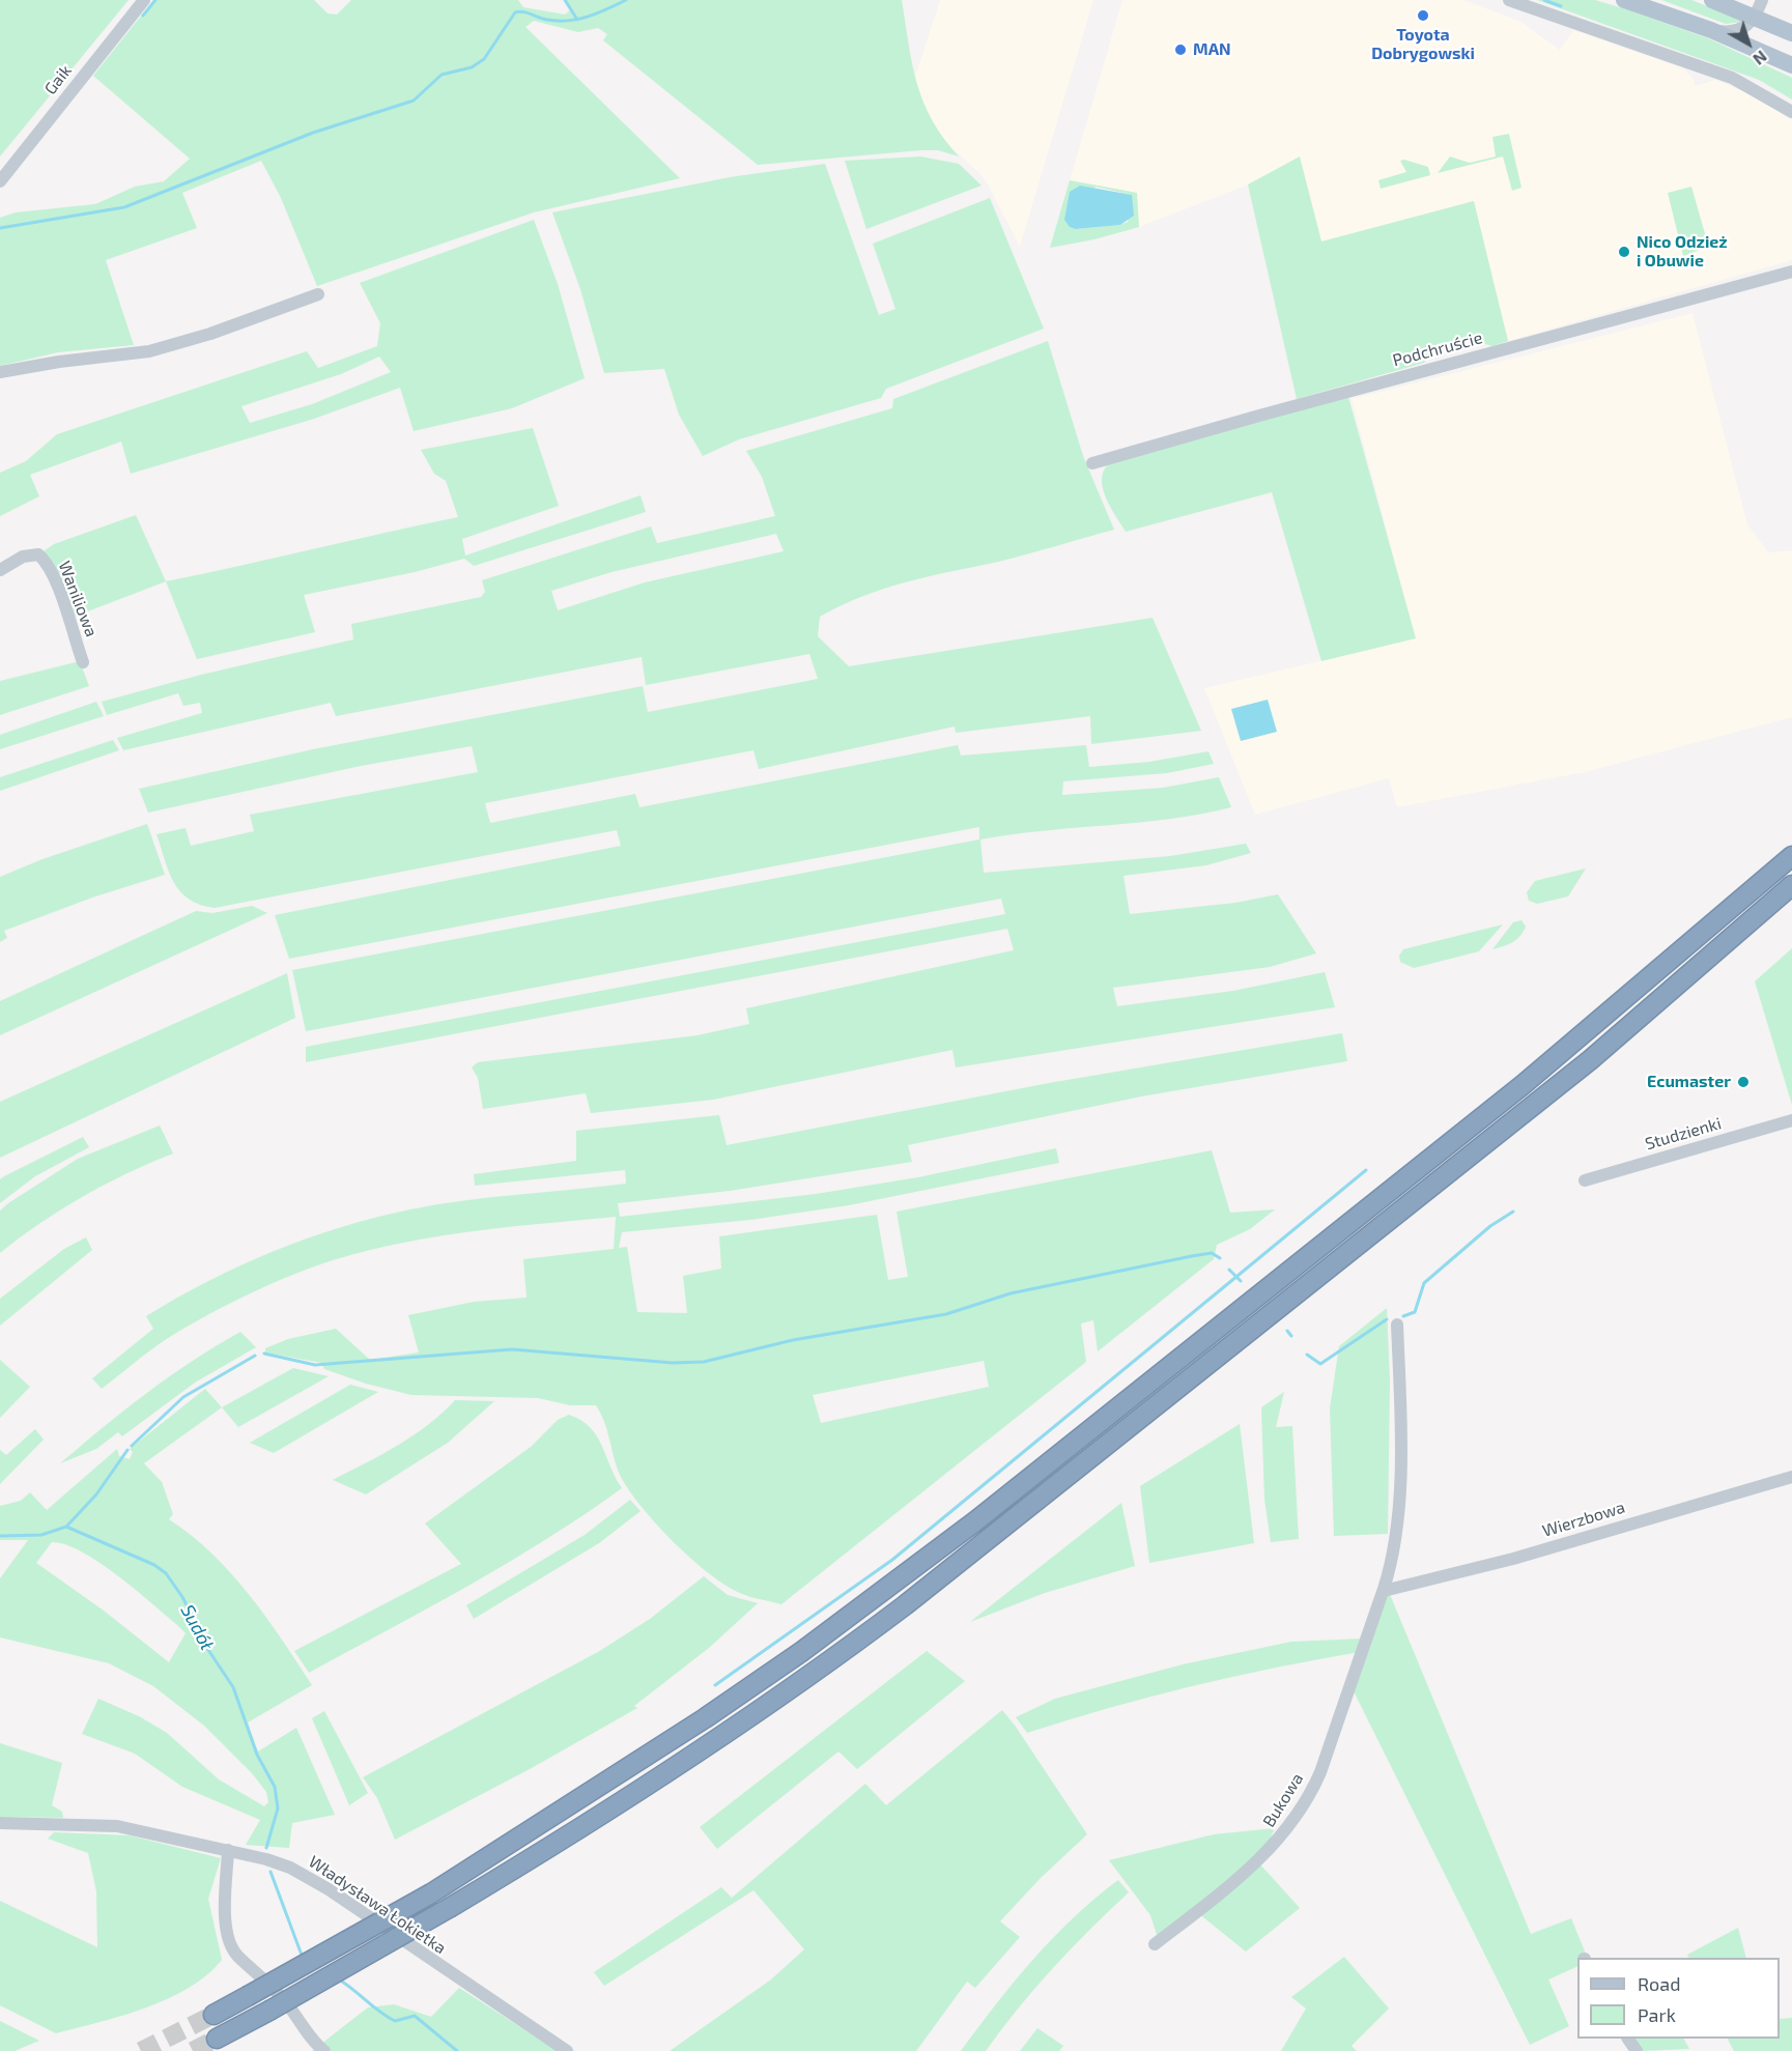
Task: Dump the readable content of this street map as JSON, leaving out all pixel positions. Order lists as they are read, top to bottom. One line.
{"streets":{"street":["Gaik","Podchruście","Waniliowa","Studzienki","Wierzbowa","Bukowa","Władysława Łokietka"]},"crossings":[["Wierzbowa","Bukowa"]],"water":["Sudół"],"places":["Toyota Dobrygowski","MAN","Nico Odzież i Obuwie","Ecumaster"],"legend":["Road","Park"],"north":"bottom right"}
